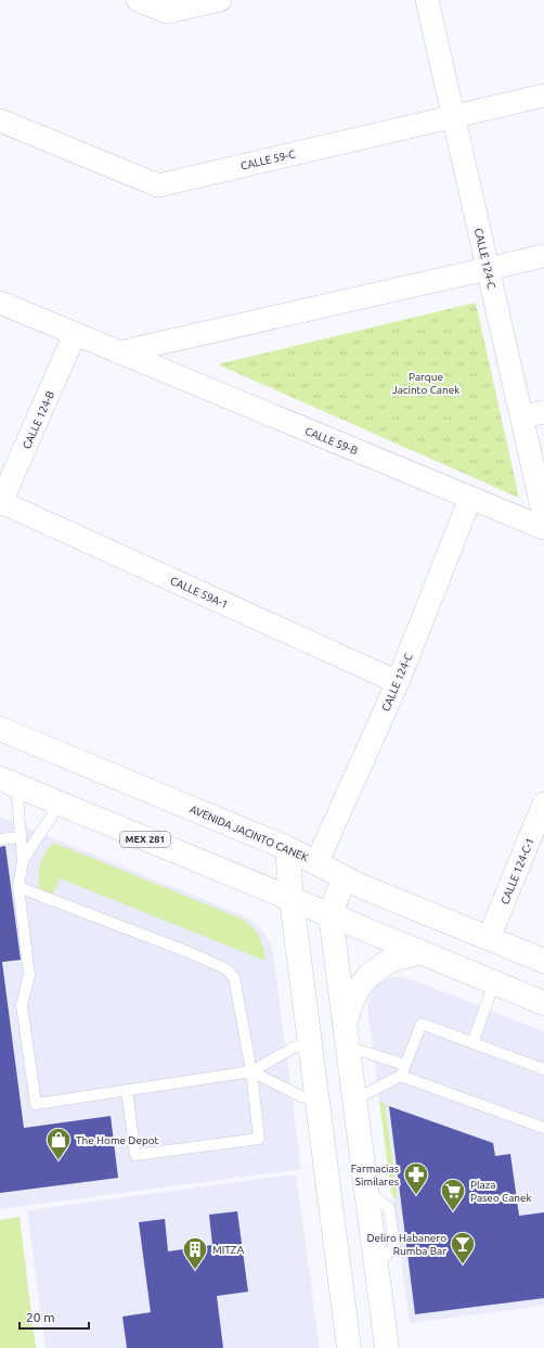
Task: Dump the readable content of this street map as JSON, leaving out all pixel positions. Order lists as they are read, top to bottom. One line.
{"streets":{"main road":["AVENIDA JACINTO CANEK","MEX 281"],"street":["CALLE 59-C","CALLE 124-C","CALLE 124-B","CALLE 59-B","CALLE 59A-1","CALLE 124-C-1"]},"crossings":[["CALLE 59-C","CALLE 124-C"],["CALLE 124-C","CALLE 59-B"],["CALLE 124-C","CALLE 59A-1"],["CALLE 124-C","AVENIDA JACINTO CANEK"],["CALLE 124-B","CALLE 59-B"],["CALLE 124-B","CALLE 59A-1"],["AVENIDA JACINTO CANEK","CALLE 124-C-1"]],"parks":["Parque Jacinto Canek"],"places":{"shop":["The Home Depot"],"pharmacy":["Farmacias Similares"],"supermarket":["Plaza Paseo Canek"],"bar":["Deliro Habanero Rumba Bar"],"building":["MITZA"]},"scale_bar":"20 m"}
